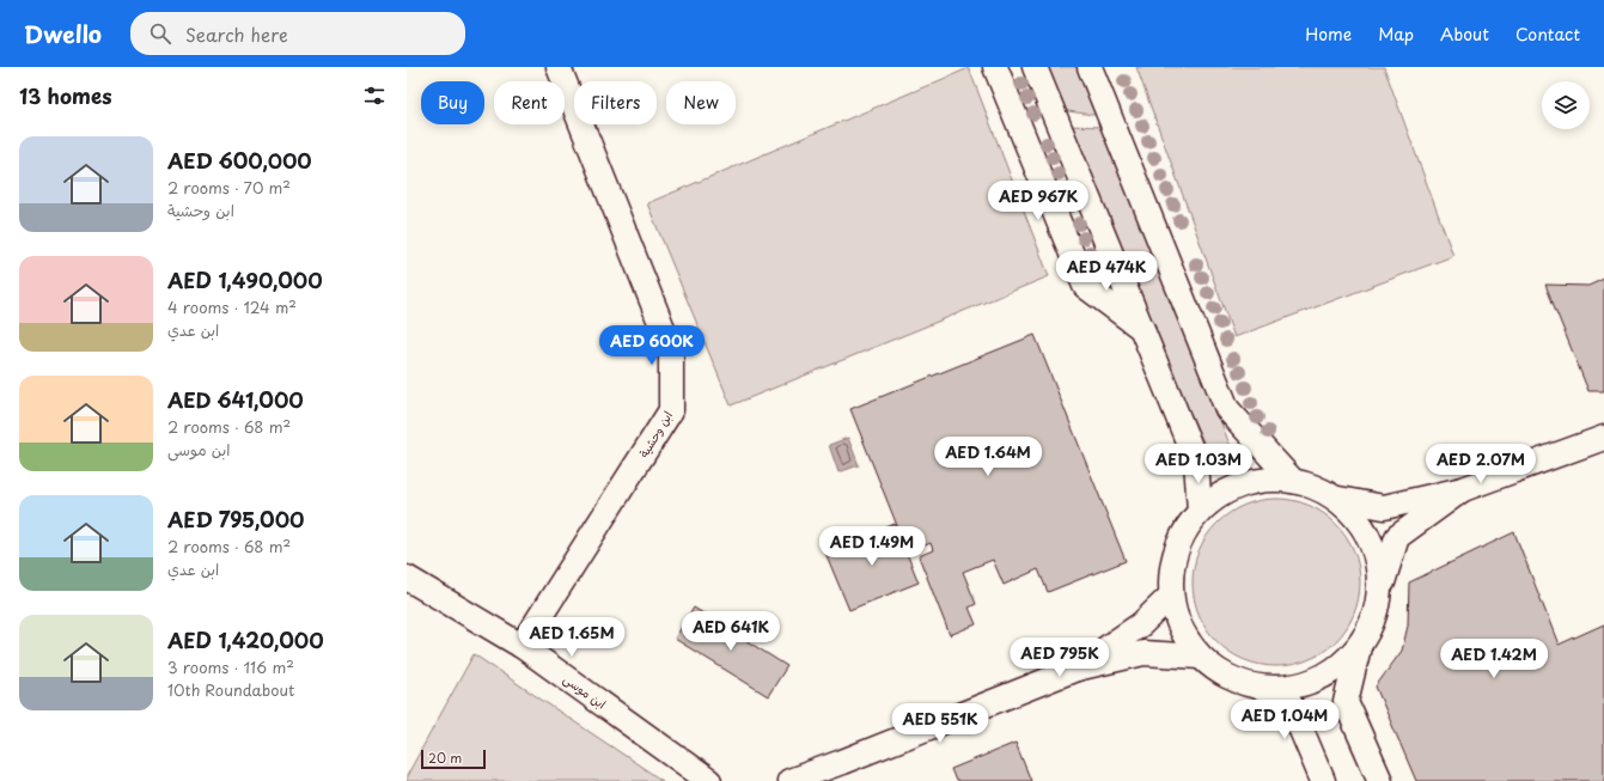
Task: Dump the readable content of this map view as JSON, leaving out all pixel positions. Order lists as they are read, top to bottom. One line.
{"streets":{"street":["ابن وحشية","ابن موسى"]},"crossings":[["ابن وحشية","ابن موسى"]],"scale_bar":"20 m","page":{"header":"Dwello","search":"Search here","nav":["Home","Map","About","Contact"],"heading":"13 homes","chip":["Buy","Rent","Filters","New"],"list":[{"name":"AED 600,000","note":"2 rooms · 70 m² · ابن وحشية"},{"name":"AED 1,490,000","note":"4 rooms · 124 m² · ابن عدي"},{"name":"AED 641,000","note":"2 rooms · 68 m² · ابن موسى"},{"name":"AED 795,000","note":"2 rooms · 68 m² · ابن عدي"},{"name":"AED 1,420,000","note":"3 rooms · 116 m² · 10th Roundabout"}],"price":["AED 967K","AED 474K","AED 600K","AED 1.64M","AED 1.03M","AED 2.07M","AED 1.49M","AED 641K","AED 1.65M","AED 795K","AED 1.42M","AED 1.04M","AED 551K"],"scale":"20 m"}}
